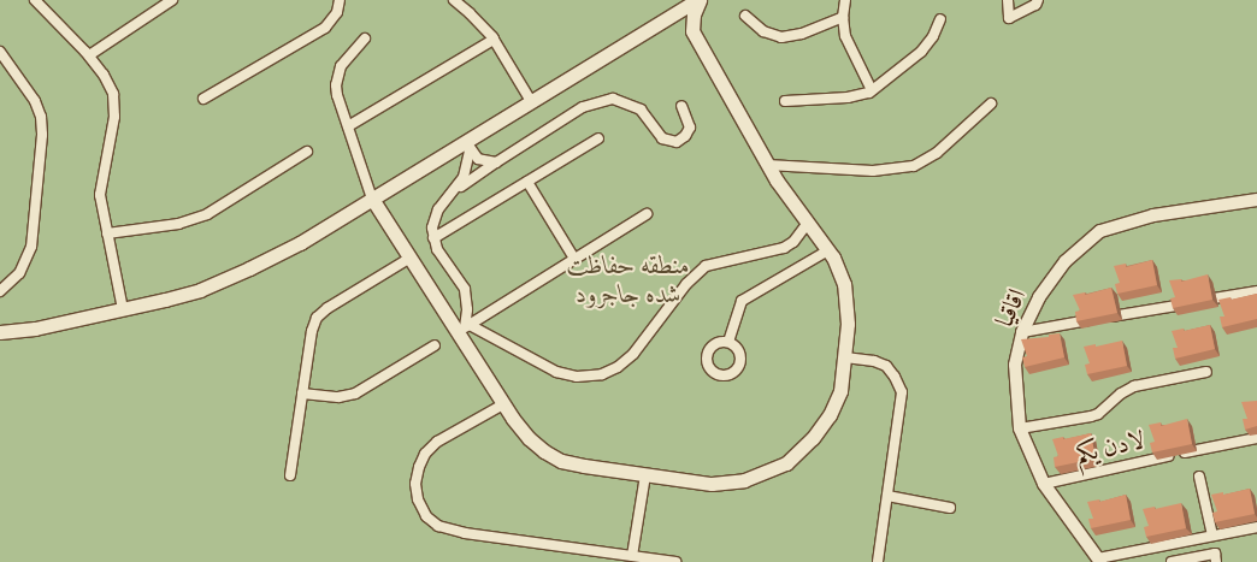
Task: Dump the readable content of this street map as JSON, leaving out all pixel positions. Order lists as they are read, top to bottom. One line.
{"streets":{"street":["اقاقیا","لادن یکم"]},"crossings":[["اقاقیا","لادن یکم"]],"parks":["منطقه حفاظت شده جاجرود"]}
